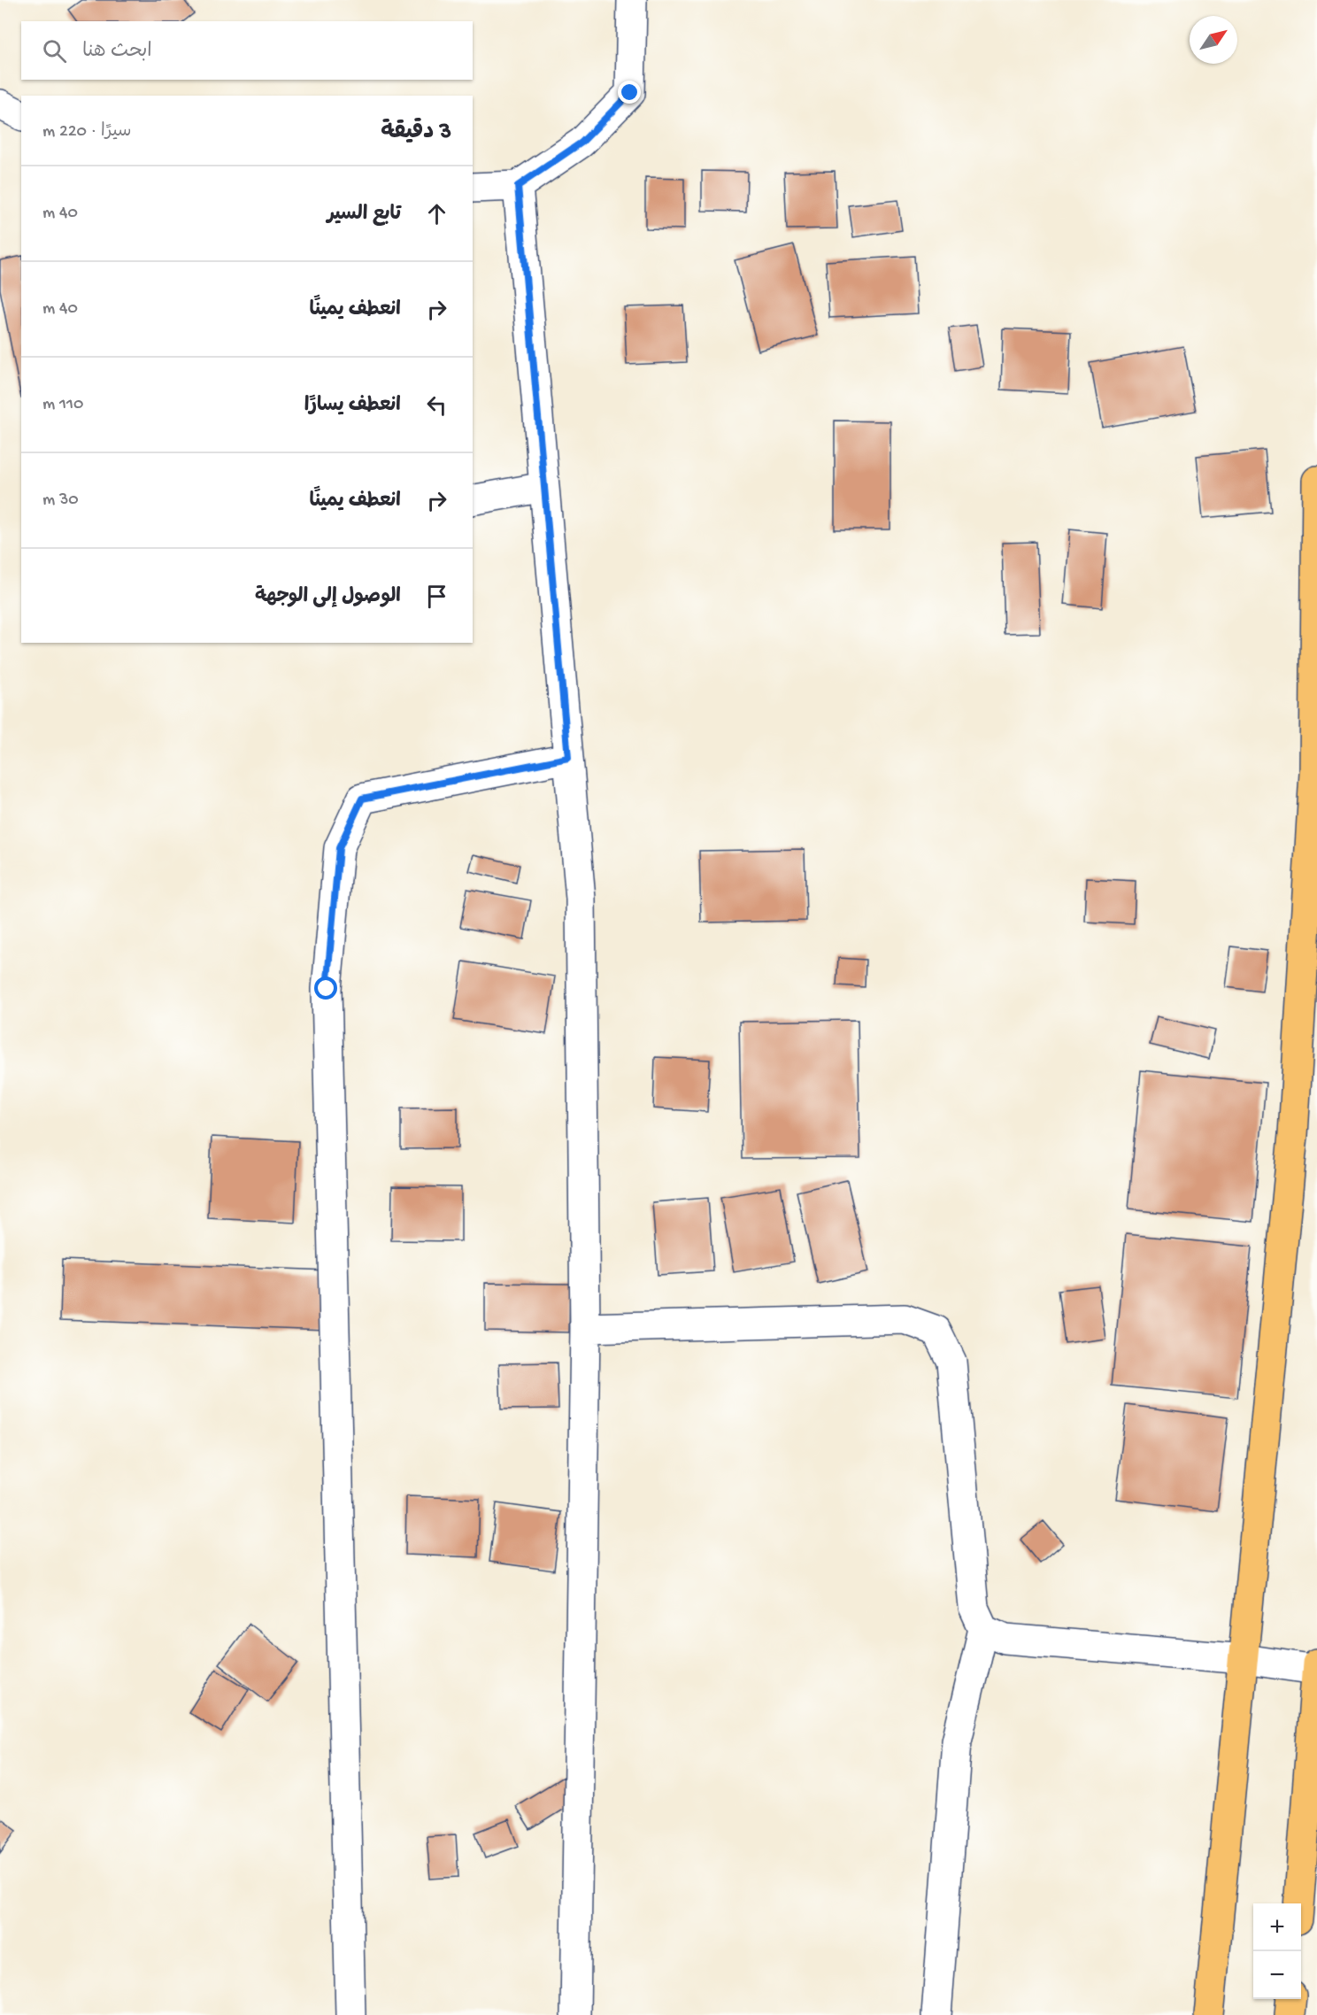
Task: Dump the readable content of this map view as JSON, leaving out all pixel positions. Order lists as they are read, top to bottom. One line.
{"north":"top right","page":{"search":"ابحث هنا","heading":["3 دقيقة","سيرًا · 220 m"],"list":[["تابع السير","40 m"],["انعطف يمينًا","40 m"],["انعطف يسارًا","110 m"],["انعطف يمينًا","30 m"],"الوصول إلى الوجهة"],"map_buttons":["+","−"]}}
